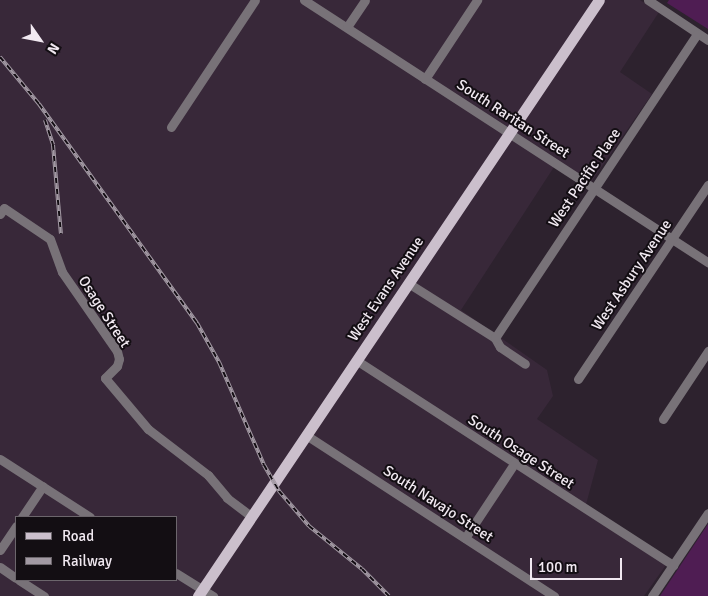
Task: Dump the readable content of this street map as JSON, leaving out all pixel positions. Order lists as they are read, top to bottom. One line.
{"streets":{"main road":["West Evans Avenue"],"street":["South Raritan Street","West Pacific Place","West Asbury Avenue","Osage Street","South Osage Street","South Navajo Street"]},"crossings":[["South Raritan Street","West Pacific Place"],["South Raritan Street","West Asbury Avenue"],["South Raritan Street","West Evans Avenue"],["West Evans Avenue","Osage Street"],["West Evans Avenue","South Osage Street"],["West Evans Avenue","South Navajo Street"]],"legend":["Road","Railway"],"scale_bar":"100 m","north":"bottom right"}
